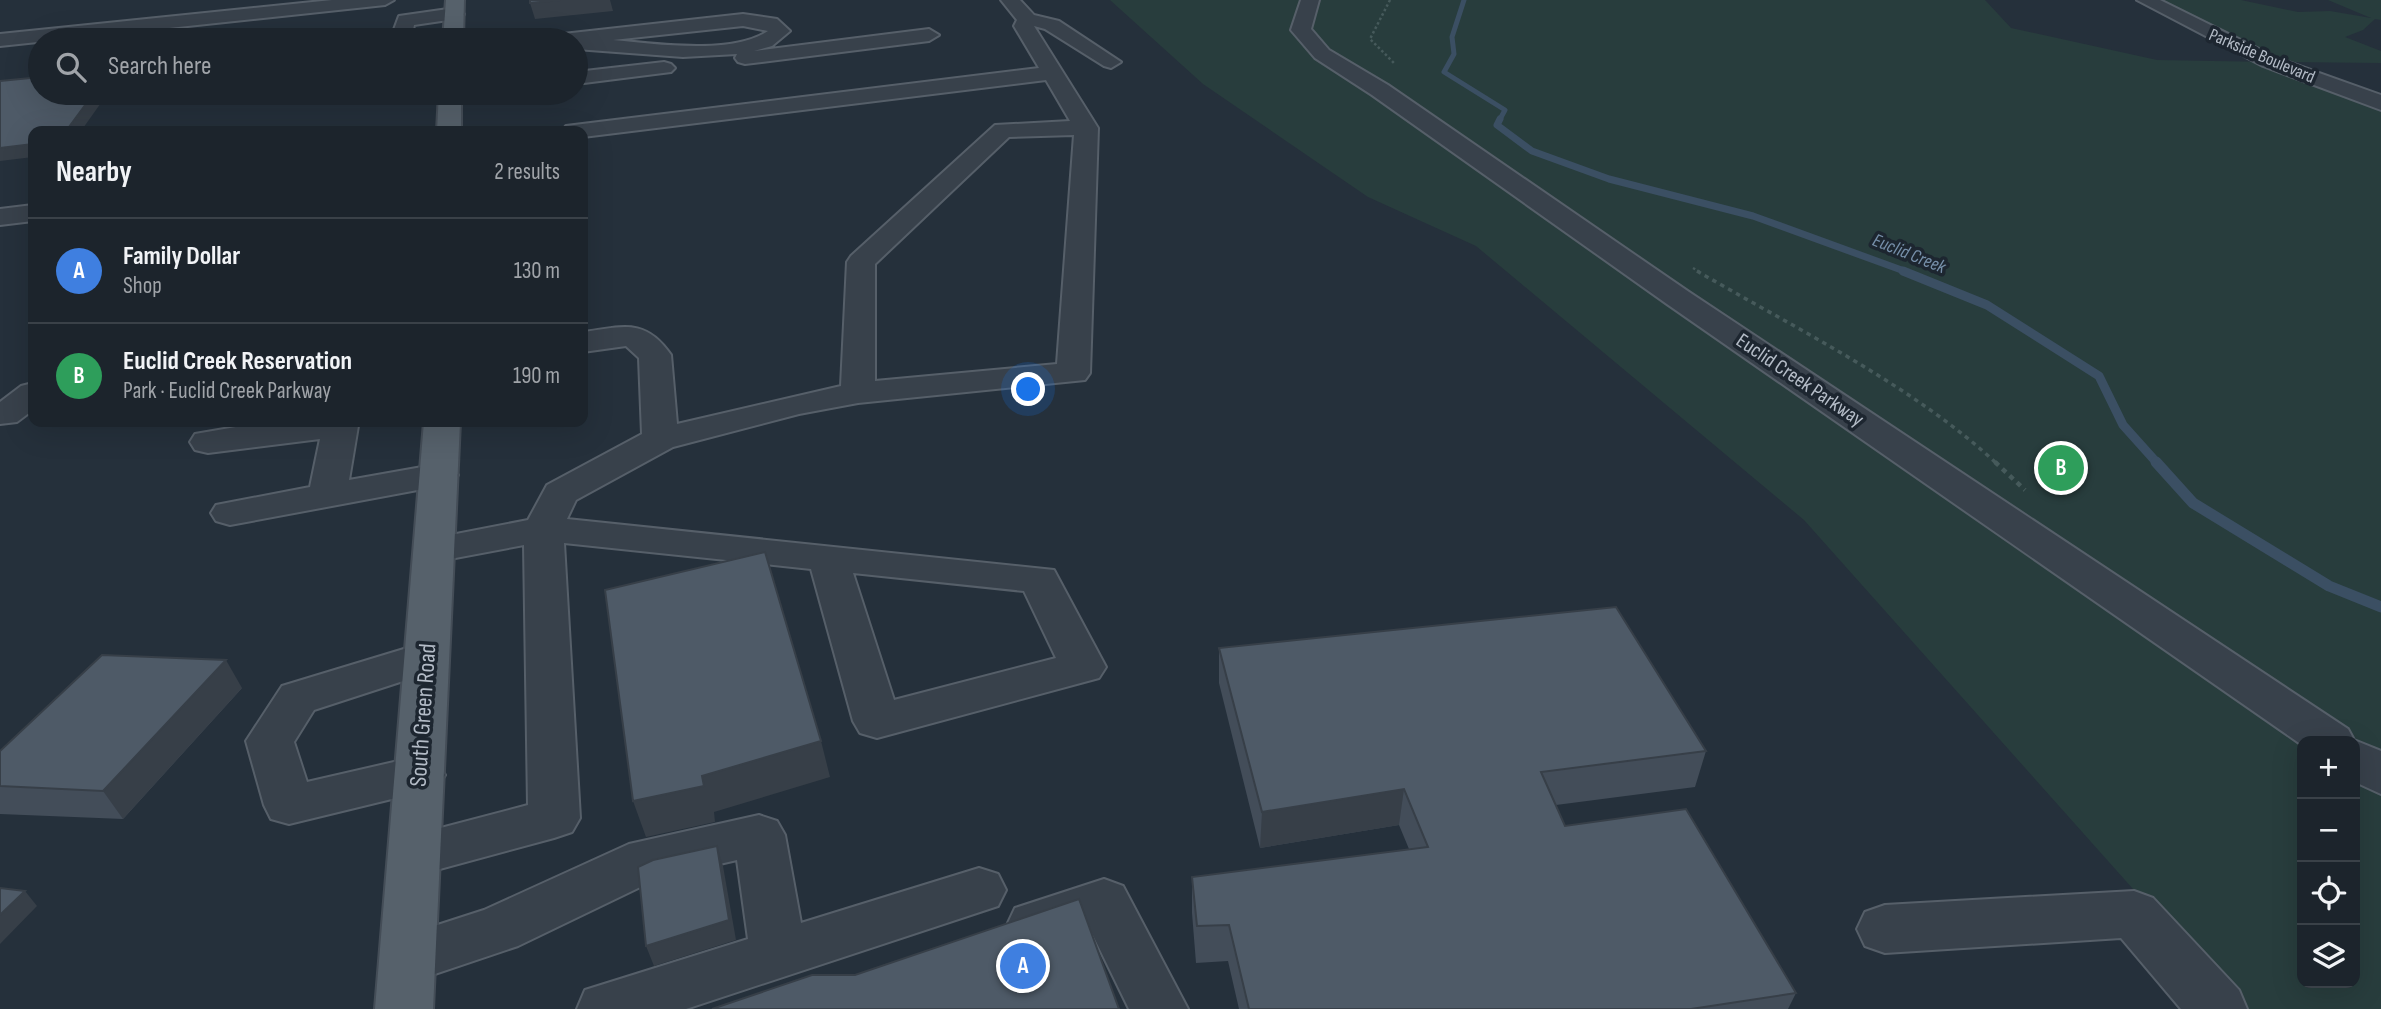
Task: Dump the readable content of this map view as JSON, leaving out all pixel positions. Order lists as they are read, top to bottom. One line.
{"streets":{"main road":["South Green Road"],"street":["Parkside Boulevard","Euclid Creek Parkway"]},"water":["Euclid Creek"],"page":{"search":"Search here","heading":["Nearby","2 results"],"list":[{"mark":"A","name":"Family Dollar","note":"Shop","value":"130 m"},{"mark":"B","name":"Euclid Creek Reservation","note":"Park · Euclid Creek Parkway","value":"190 m"}],"pins":["B","A"],"map_buttons":["+","−"]}}
